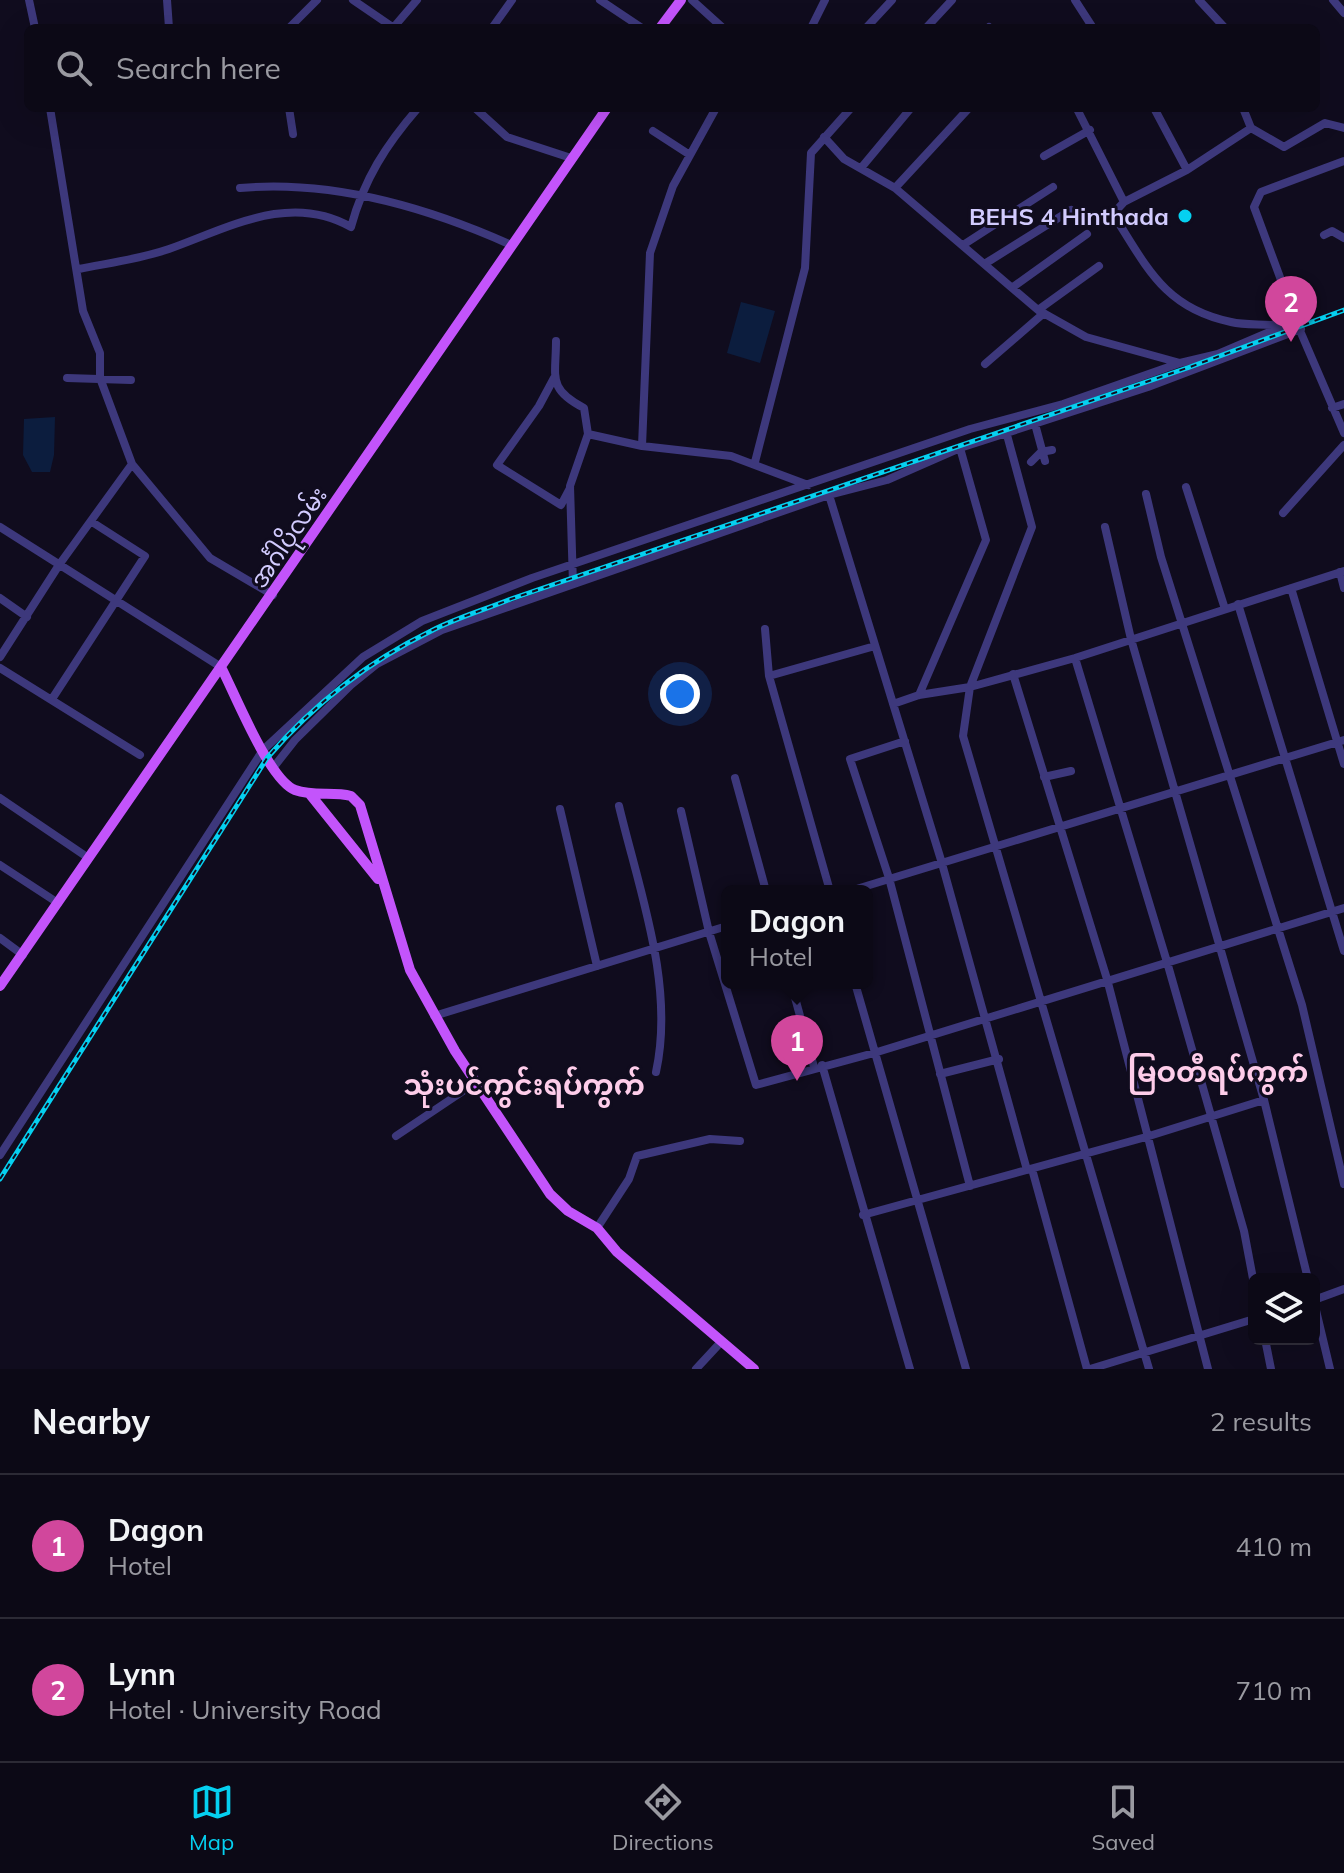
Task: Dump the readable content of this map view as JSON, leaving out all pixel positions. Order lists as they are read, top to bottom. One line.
{"streets":{"main road":["အင်္ဂါပိုလမ်း"]},"districts":["မြဝတီရပ်ကွက်","သုံးပင်ကွင်းရပ်ကွက်"],"places":["BEHS 4 Hinthada"],"page":{"search":"Search here","pins":["2","1"],"popup":["Dagon","Hotel"],"heading":["Nearby","2 results"],"list":[{"mark":"1","name":"Dagon","note":"Hotel","value":"410 m"},{"mark":"2","name":"Lynn","note":"Hotel · University Road","value":"710 m"}],"nav":["Map","Directions","Saved"]}}
